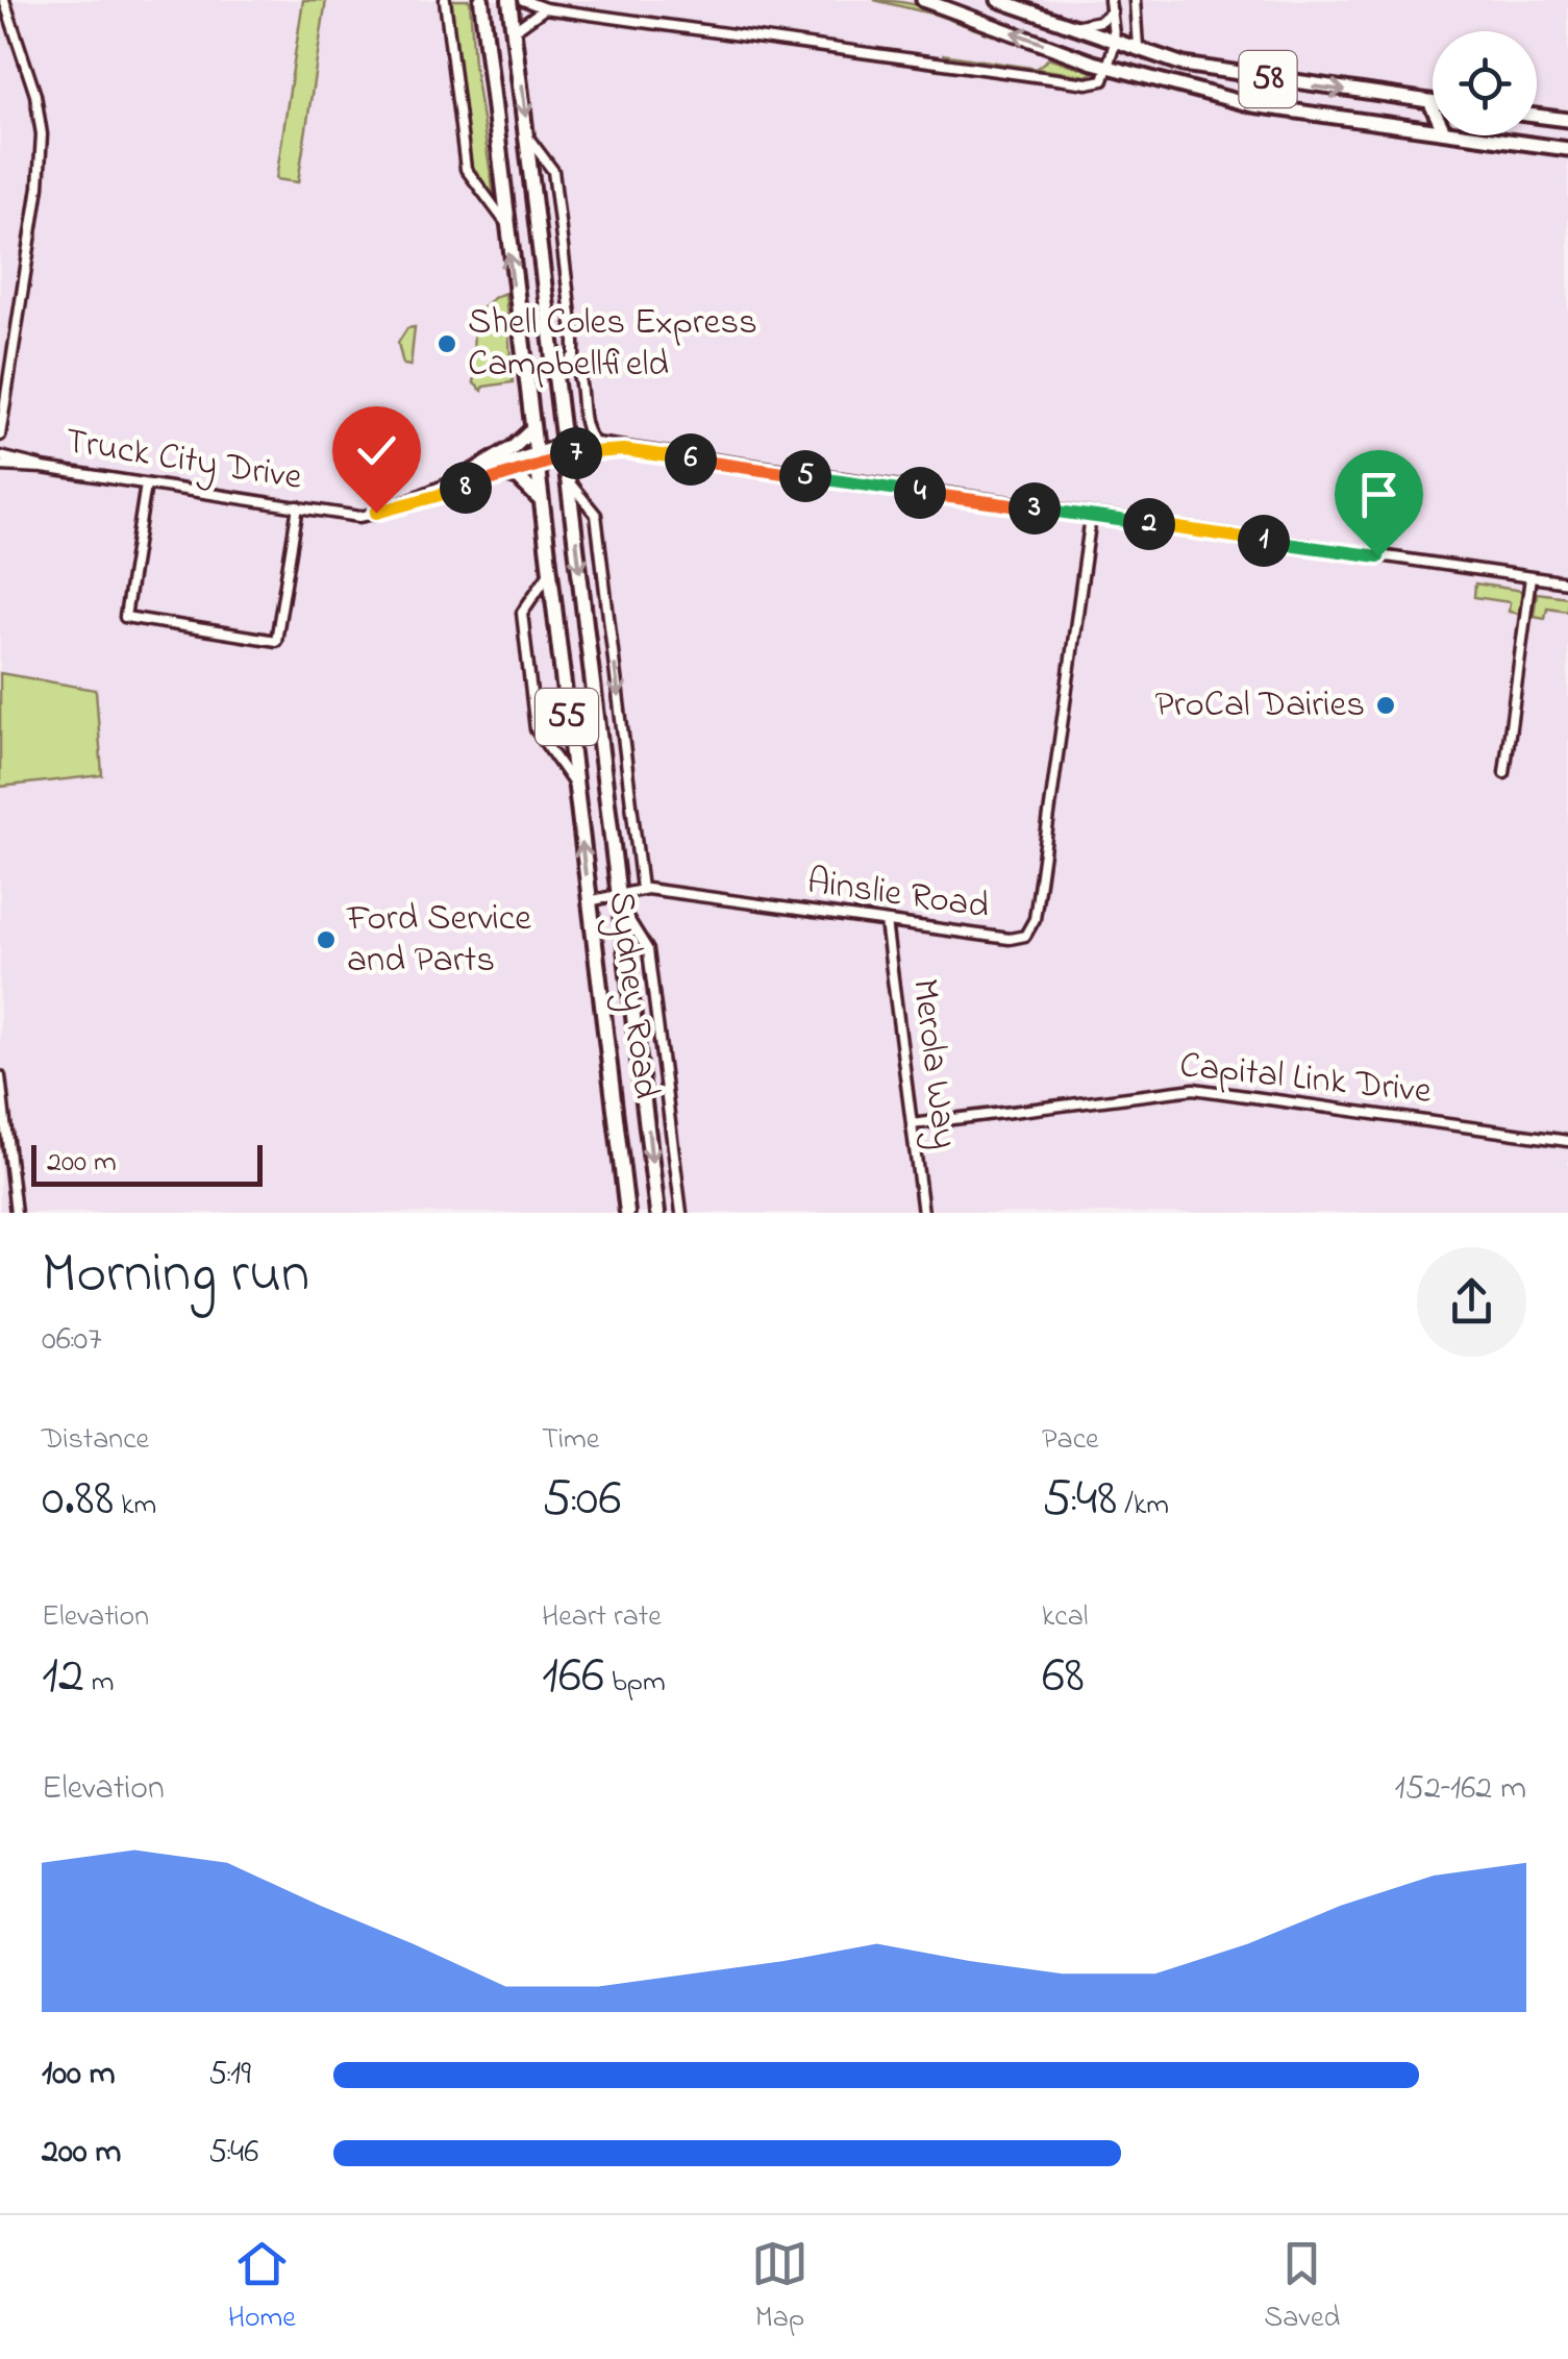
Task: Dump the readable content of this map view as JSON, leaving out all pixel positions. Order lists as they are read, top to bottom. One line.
{"streets":{"highway":["55","Sydney Road"],"main road":["58"],"street":["Truck City Drive","Ainslie Road","Merola Way","Capital Link Drive"]},"crossings":[["Truck City Drive","Sydney Road"],["Ainslie Road","Sydney Road"],["Ainslie Road","Merola Way"],["Merola Way","Capital Link Drive"]],"places":["Shell Coles Express Campbellfield","ProCal Dairies","Ford Service and Parts"],"scale_bar":"200 m","page":{"pins":["7","6","5","8","4","3","2","1"],"scale":"200 m","heading":["Morning run","06:07"],"stats":[["Distance","0.88 km"],["Time","5:06"],["Pace","5:48 /km"],["Elevation","12 m"],["Heart rate","166 bpm"],["kcal","68"]],"chart":["Elevation","152–162 m"],"list":[{"name":"100 m","note":"5:19"},{"name":"200 m","note":"5:46"}],"tabs":["Home","Map","Saved"]}}
